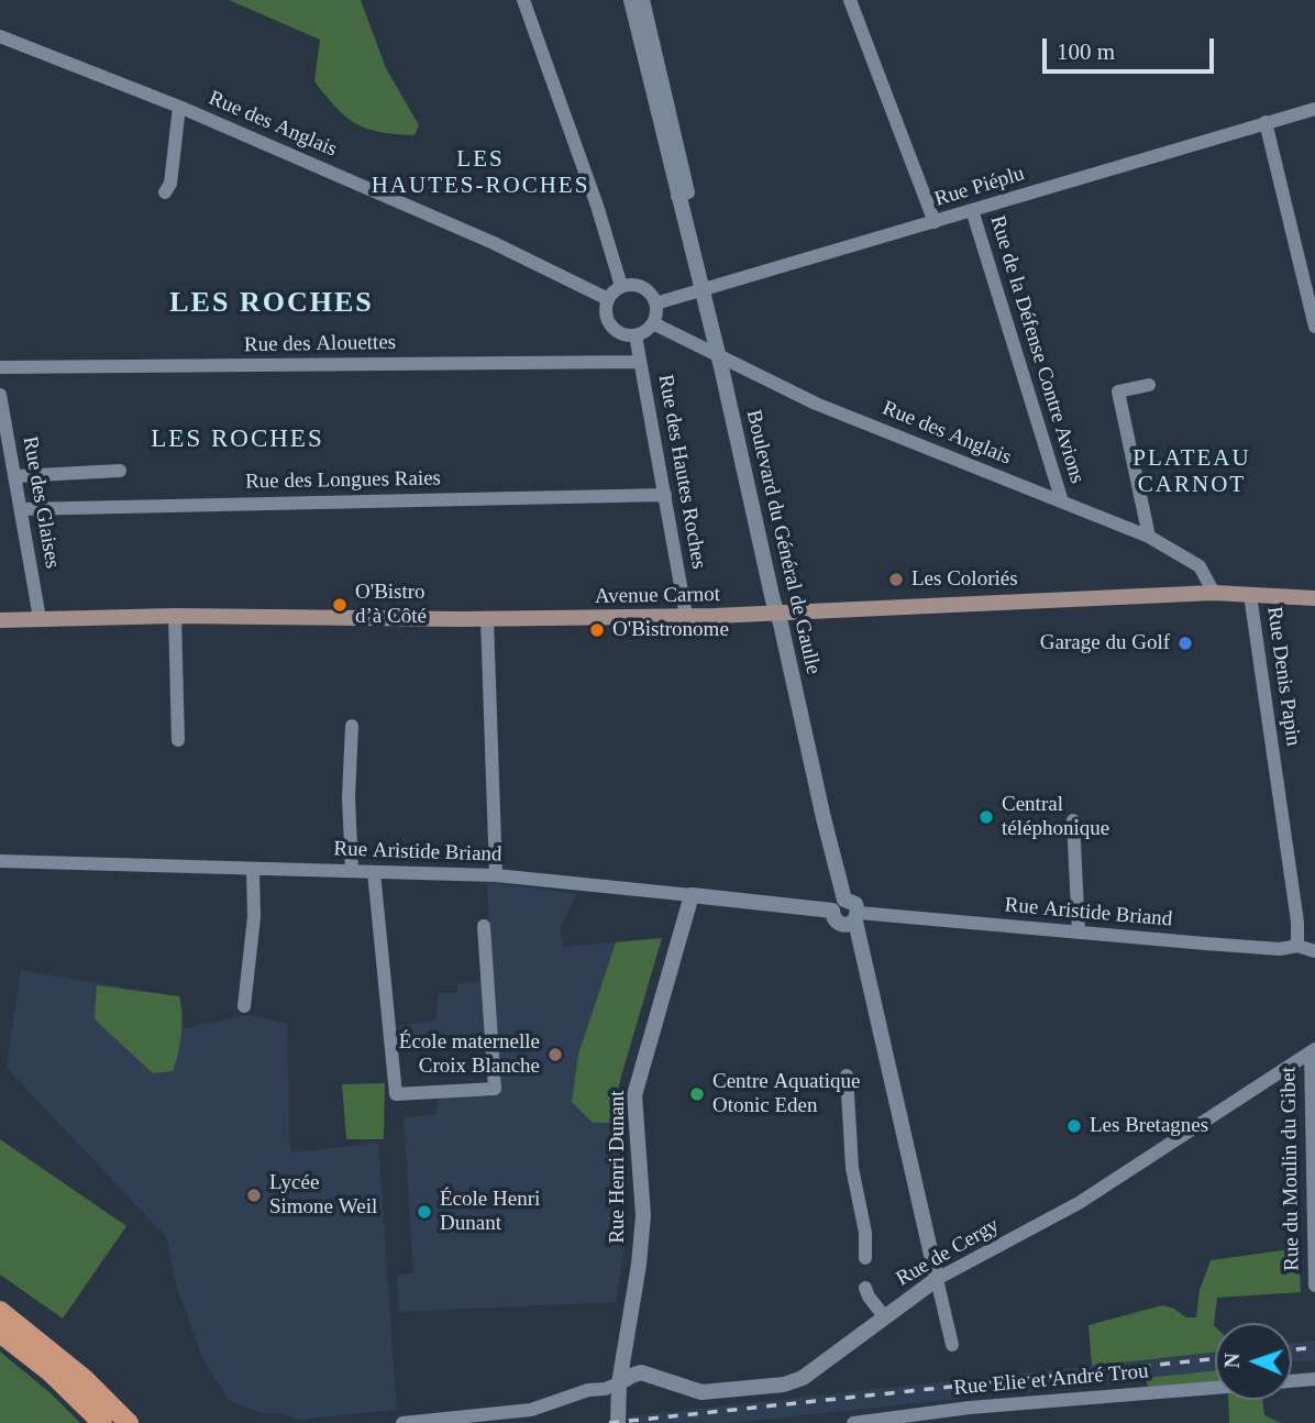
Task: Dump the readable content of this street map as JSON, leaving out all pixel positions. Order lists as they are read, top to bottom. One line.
{"streets":{"main road":["Avenue Carnot"],"street":["Rue des Anglais","Rue Piéplu","Rue des Alouettes","Rue de la Défense Contre Avions","Rue des Hautes Roches","Rue des Longues Raies","Rue des Glaises","Boulevard du Général de Gaulle","Rue Denis Papin","Rue Aristide Briand","Rue Henri Dunant","Rue du Moulin du Gibet","Rue de Cergy","Rue Elie et André Trou"]},"crossings":[["Rue des Anglais","Rue Piéplu"],["Rue des Anglais","Rue de la Défense Contre Avions"],["Rue des Anglais","Rue des Hautes Roches"],["Rue des Anglais","Boulevard du Général de Gaulle"],["Rue des Anglais","Avenue Carnot"],["Rue Piéplu","Rue de la Défense Contre Avions"],["Rue Piéplu","Rue des Hautes Roches"],["Rue Piéplu","Boulevard du Général de Gaulle"],["Rue des Alouettes","Rue des Hautes Roches"],["Rue des Hautes Roches","Rue des Longues Raies"],["Rue des Hautes Roches","Avenue Carnot"],["Rue des Longues Raies","Rue des Glaises"],["Rue des Glaises","Avenue Carnot"],["Boulevard du Général de Gaulle","Avenue Carnot"],["Boulevard du Général de Gaulle","Rue Aristide Briand"],["Avenue Carnot","Rue Denis Papin"],["Rue Denis Papin","Rue Aristide Briand"],["Rue Aristide Briand","Rue Henri Dunant"],["Rue du Moulin du Gibet","Rue de Cergy"]],"districts":["LES HAUTES-ROCHES","LES ROCHES","LES ROCHES","PLATEAU CARNOT"],"places":["Les Coloriés","O'Bistro d’à Côté","O'Bistronome","Garage du Golf","Central téléphonique","École maternelle Croix Blanche","Centre Aquatique Otonic Eden","Les Bretagnes","Lycée Simone Weil","École Henri Dunant"],"scale_bar":"100 m","north":"left"}
